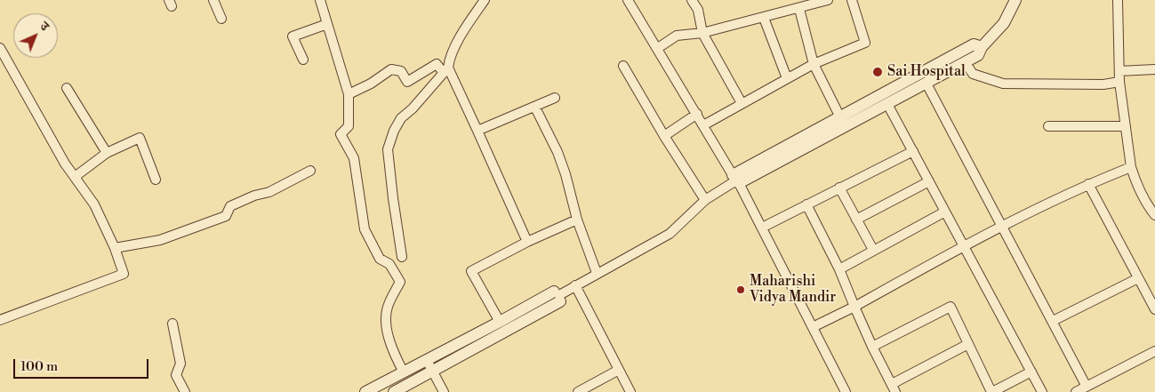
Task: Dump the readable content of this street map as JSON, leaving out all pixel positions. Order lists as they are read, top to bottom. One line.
{"places":["Sai Hospital","Maharishi Vidya Mandir"],"scale_bar":"100 m","north":"top right"}
